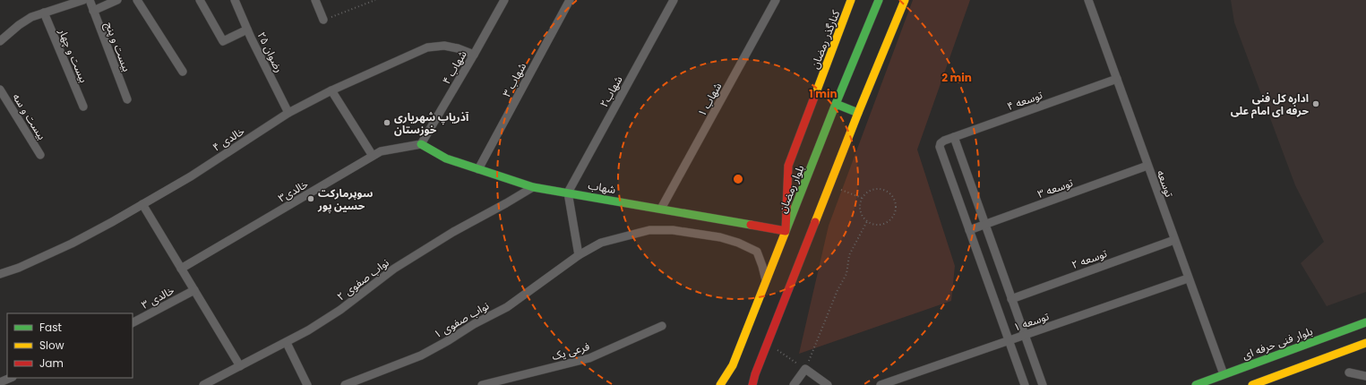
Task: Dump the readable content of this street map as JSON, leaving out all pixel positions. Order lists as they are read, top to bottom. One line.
{"streets":{"main road":["کنارگذر رمضان","شهاب","بلوار رمضان","بلوار فنی حرفه ای"],"street":["بیست و پنج","رضوان ۲۵","بیست و چهار","شهاب ۴","شهاب ۳","شهاب۲","شهاب ۱","توسعه ۴","بیست و سه","خالدی ۴","توسعه","توسعه ۳","خالدی۳","توسعه ۲","نواب صفوی ۲","خالدی ۳","نواب صفوی ۱","توسعه ۱","فرعی یک"]},"crossings":[["کنارگذر رمضان","شهاب"],["کنارگذر رمضان","بلوار رمضان"],["رضوان ۲۵","خالدی ۴"],["شهاب ۴","خالدی ۴"],["شهاب ۴","شهاب"],["شهاب ۴","خالدی۳"],["شهاب ۳","شهاب"],["شهاب۲","شهاب"],["شهاب ۱","شهاب"],["توسعه ۴","توسعه"],["توسعه ۴","توسعه ۳"],["توسعه","توسعه ۳"],["توسعه","توسعه ۲"],["توسعه","توسعه ۱"],["توسعه","بلوار فنی حرفه ای"],["شهاب","بلوار رمضان"],["شهاب","خالدی۳"],["شهاب","نواب صفوی ۲"],["بلوار رمضان","نواب صفوی ۱"]],"places":["اداره کل فنی حرفه ای امام علی","آذریاپ شهریاری خوزستان","سوپرمارکت حسین پور"],"legend":["Fast","Slow","Jam"],"rings":["2 min","1 min"]}
